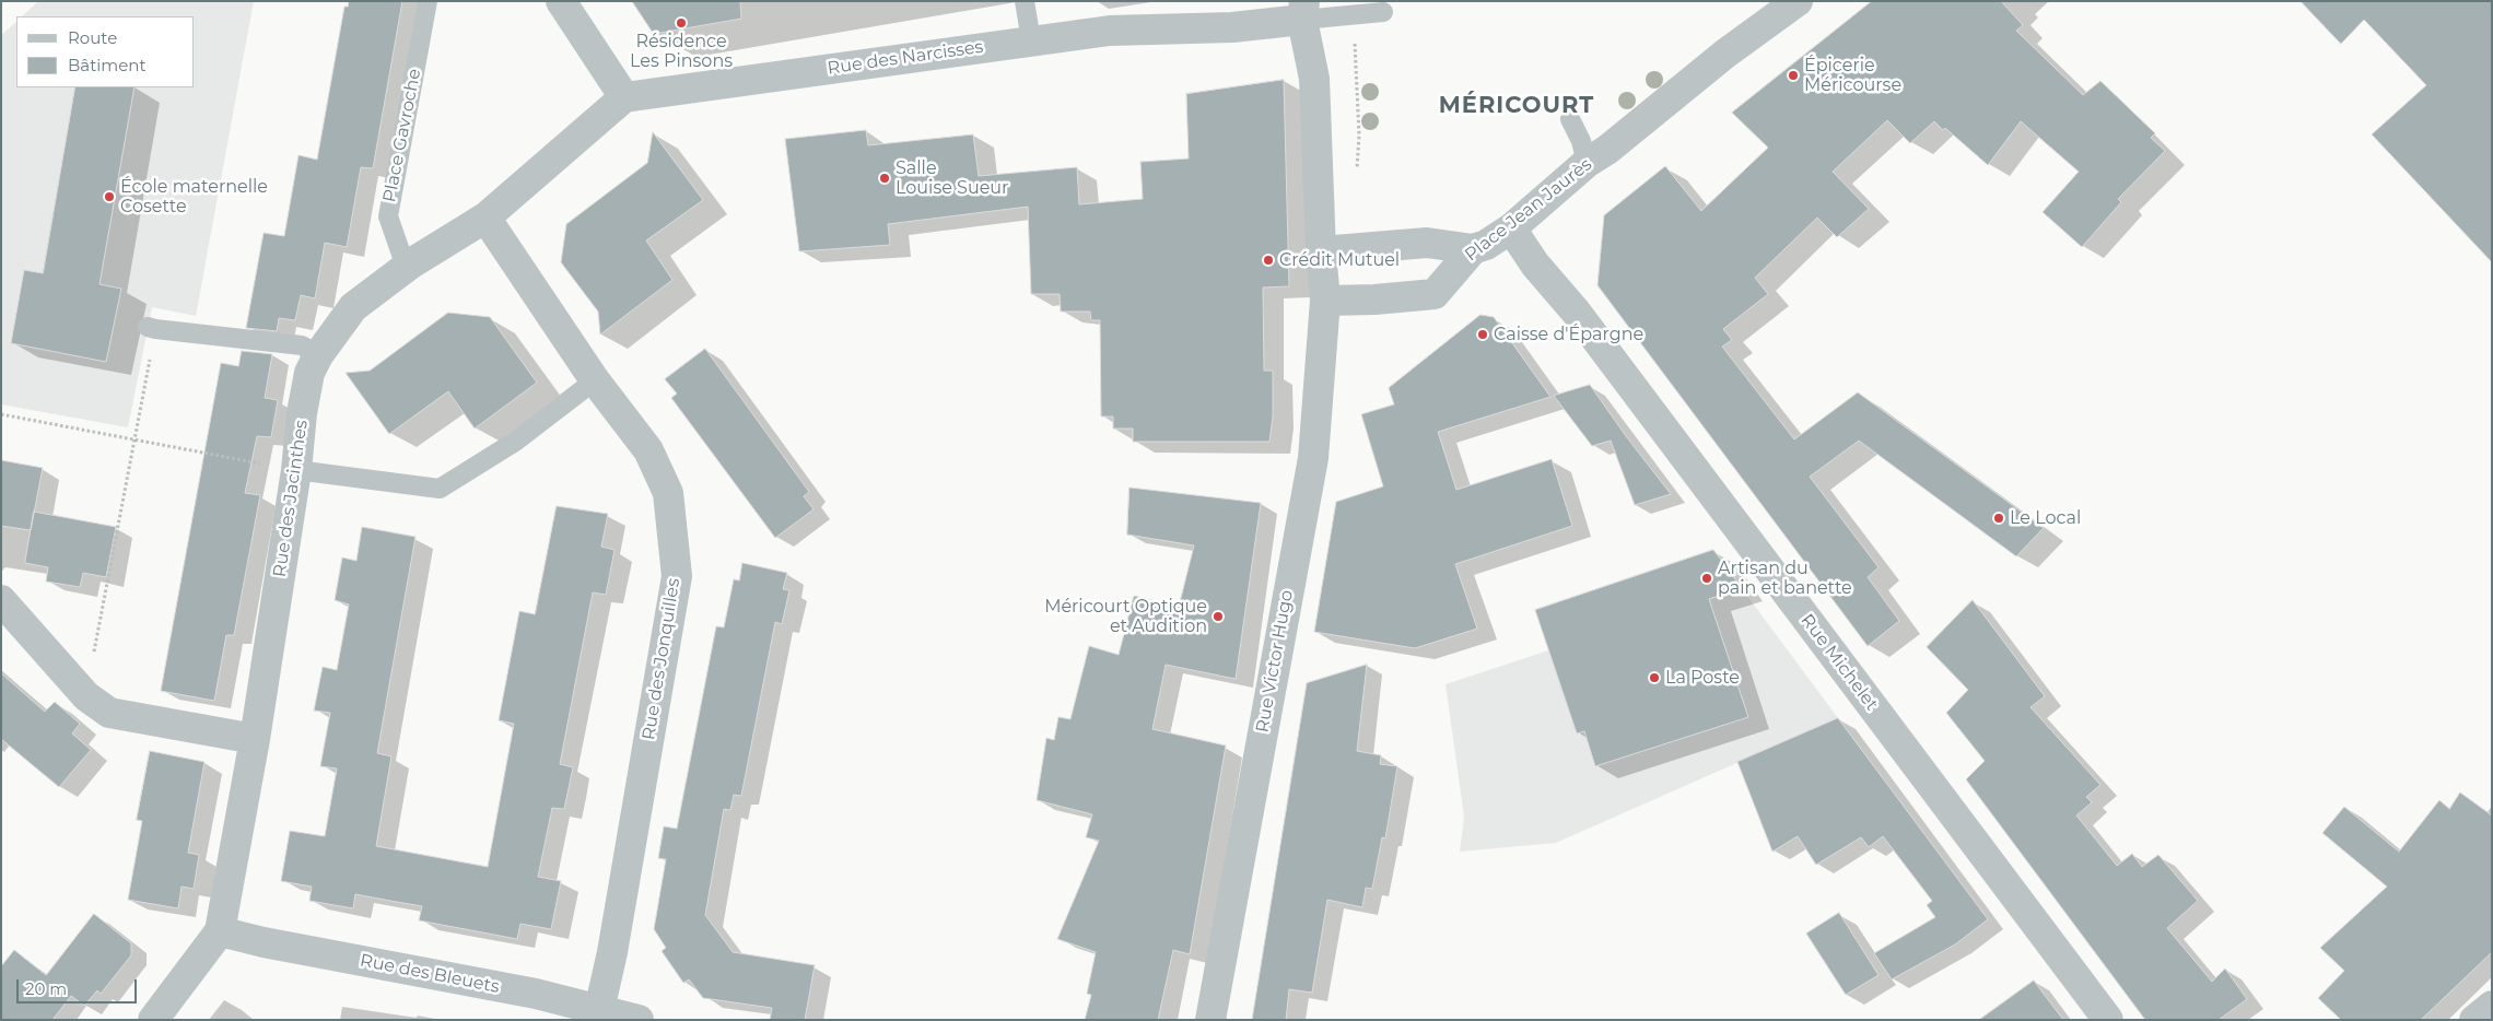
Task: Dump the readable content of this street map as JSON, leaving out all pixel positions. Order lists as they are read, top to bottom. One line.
{"streets":{"street":["Rue des Narcisses","Place Jean Jaurès","Rue des Jacinthes","Rue des Jonquilles","Rue Victor Hugo","Rue Michelet","Rue des Bleuets"],"lane":["Place Gavroche"]},"crossings":[["Rue des Narcisses","Rue des Jacinthes"],["Place Gavroche","Rue des Jacinthes"],["Place Jean Jaurès","Rue Victor Hugo"],["Place Jean Jaurès","Rue Michelet"],["Rue des Jacinthes","Rue des Jonquilles"],["Rue des Jacinthes","Rue des Bleuets"],["Rue des Jonquilles","Rue des Bleuets"]],"districts":["MÉRICOURT"],"places":["Résidence Les Pinsons","Épicerie Méricourse","Salle Louise Sueur","École maternelle Cosette","Crédit Mutuel","Caisse d'Épargne","Le Local","Artisan du pain et banette","Méricourt Optique et Audition","La Poste"],"legend":["Route","Bâtiment"],"scale_bar":"20 m"}
